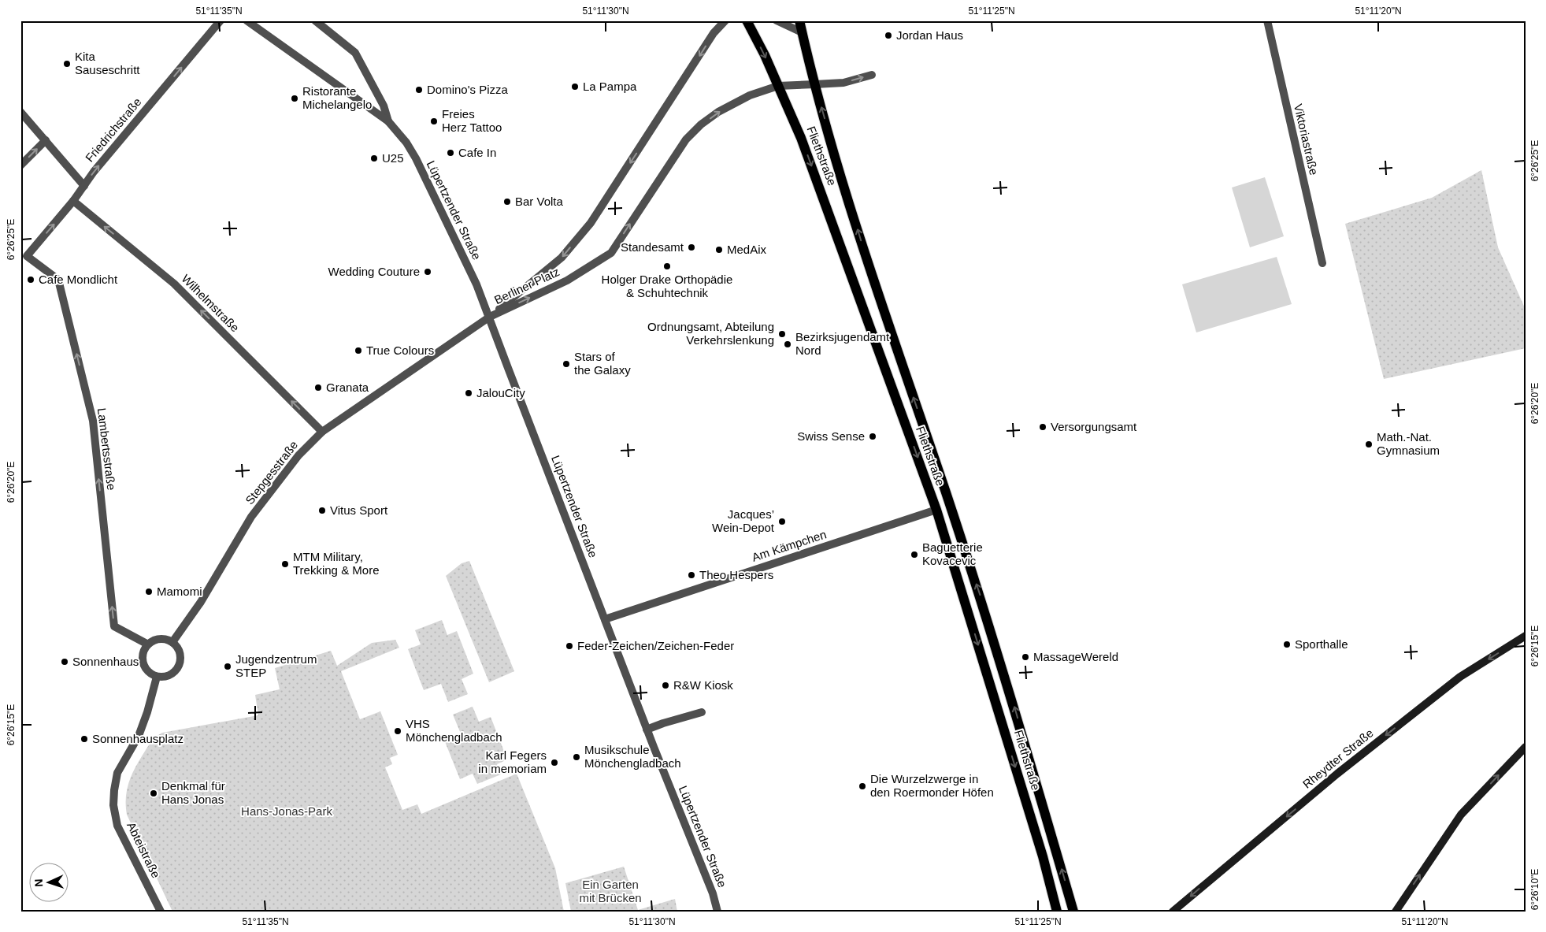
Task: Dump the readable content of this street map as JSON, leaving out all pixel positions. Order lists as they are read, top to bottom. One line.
{"streets":{"main road":["Fliethstraße","Rheydter Straße"],"street":["Friedrichstraße","Viktoriastraße","Lüpertzender Straße","Berliner Platz","Wilhelmstraße","Lambertsstraße","Stepgesstraße","Am Kämpchen","Abteistraße"]},"crossings":[["Friedrichstraße","Wilhelmstraße"],["Friedrichstraße","Lambertsstraße"],["Fliethstraße","Berliner Platz"],["Fliethstraße","Am Kämpchen"],["Lüpertzender Straße","Berliner Platz"],["Lüpertzender Straße","Stepgesstraße"],["Lüpertzender Straße","Am Kämpchen"],["Berliner Platz","Stepgesstraße"],["Wilhelmstraße","Stepgesstraße"],["Lambertsstraße","Stepgesstraße"],["Lambertsstraße","Abteistraße"],["Stepgesstraße","Abteistraße"]],"one_way":["Friedrichstraße","Wilhelmstraße","Lambertsstraße","Rheydter Straße"],"parks":["Hans-Jonas-Park","Ein Garten mit Brücken"],"places":["Jordan Haus","Kita Sauseschritt","La Pampa","Domino's Pizza","Ristorante Michelangelo","Freies Herz Tattoo","Cafe In","U25","Bar Volta","Standesamt","MedAix","Holger Drake Orthopädie & Schuhtechnik","Wedding Couture","Cafe Mondlicht","Ordnungsamt, Abteilung Verkehrslenkung","Bezirksjugendamt Nord","True Colours","Stars of the Galaxy","Granata","JalouCity","Versorgungsamt","Swiss Sense","Math.-Nat. Gymnasium","Vitus Sport","Jacques’ Wein-Depot","Baguetterie Kovacevic","MTM Military, Trekking & More","Theo Hespers","Mamomi","Sporthalle","Feder-Zeichen/Zeichen-Feder","MassageWereld","Sonnenhaus","Jugendzentrum STEP","R&W Kiosk","VHS Mönchengladbach","Sonnenhausplatz","Musikschule Mönchengladbach","Karl Fegers in memoriam","Die Wurzelzwerge in den Roermonder Höfen","Denkmal für Hans Jonas"],"north":"left","coordinates":["51°11'35\"N","51°11'30\"N","51°11'25\"N","51°11'20\"N","6°26'25\"E","6°26'20\"E","6°26'15\"E","6°26'10\"E"]}
